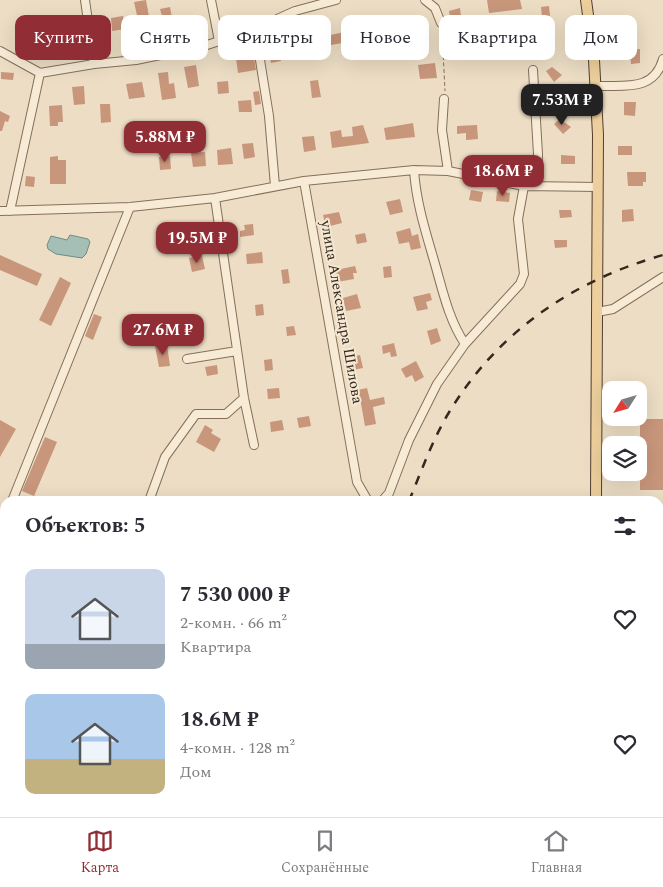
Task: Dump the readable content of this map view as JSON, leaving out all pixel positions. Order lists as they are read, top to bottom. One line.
{"streets":{"street":["улица Александра Шилова"]},"north":"bottom left","page":{"chip":["Купить","Снять","Фильтры","Новое","Квартира","Дом"],"price":["7.53M ₽","5.88M ₽","18.6M ₽","19.5M ₽","27.6M ₽"],"heading":"Объектов: 5","list":[{"name":"7 530 000 ₽","note":"2-комн. · 66 m² · Квартира"},{"name":"18.6M ₽","note":"4-комн. · 128 m² · Дом"}],"tabs":["Карта","Сохранённые","Главная"]}}
